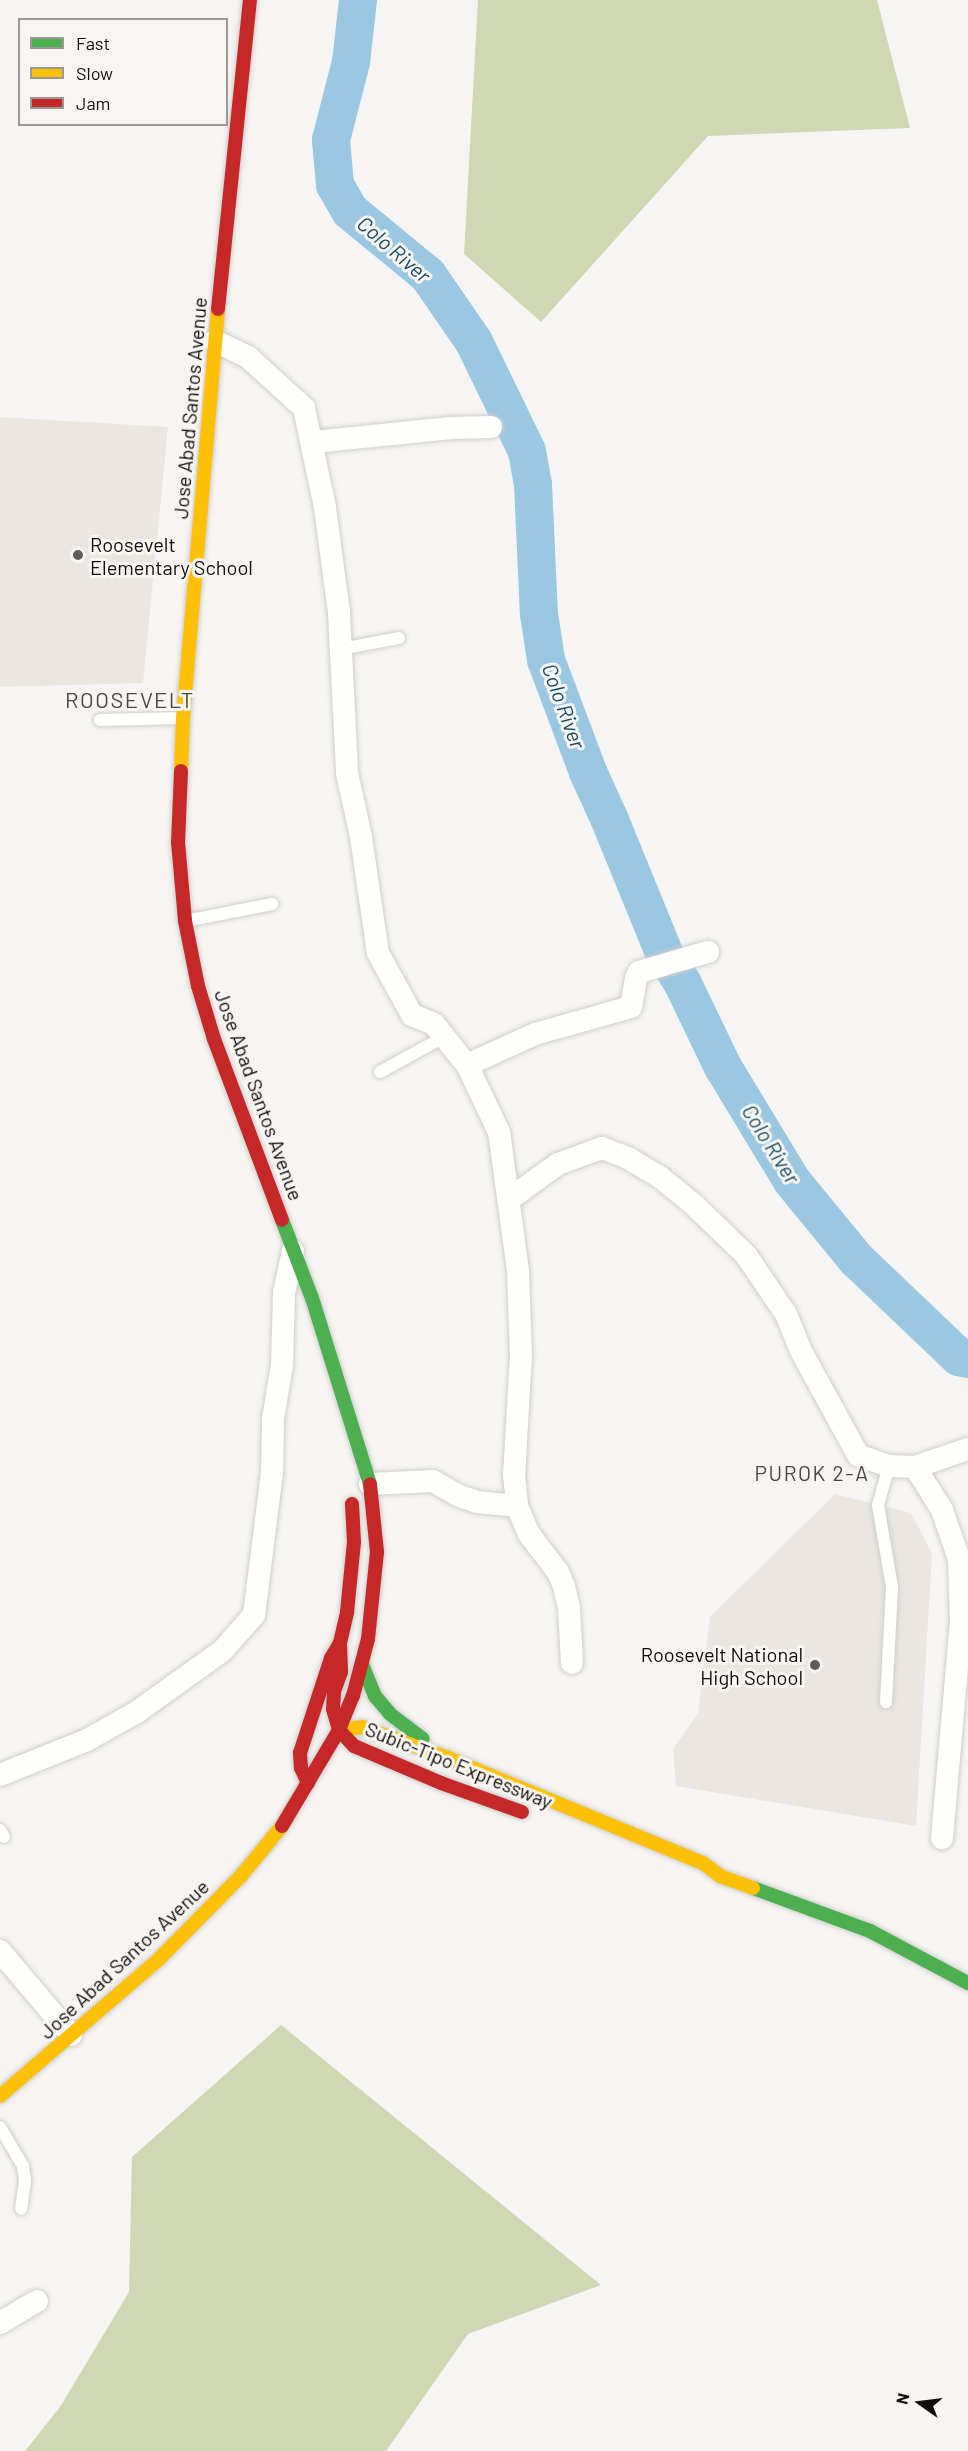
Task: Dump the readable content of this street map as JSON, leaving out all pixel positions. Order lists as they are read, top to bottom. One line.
{"streets":{"highway":["Jose Abad Santos Avenue","Subic-Tipo Expressway"]},"crossings":[["Jose Abad Santos Avenue","Subic-Tipo Expressway"]],"districts":["ROOSEVELT","PUROK 2-A"],"water":["Colo River"],"places":["Roosevelt Elementary School","Roosevelt National High School"],"legend":["Fast","Slow","Jam"],"north":"left"}
